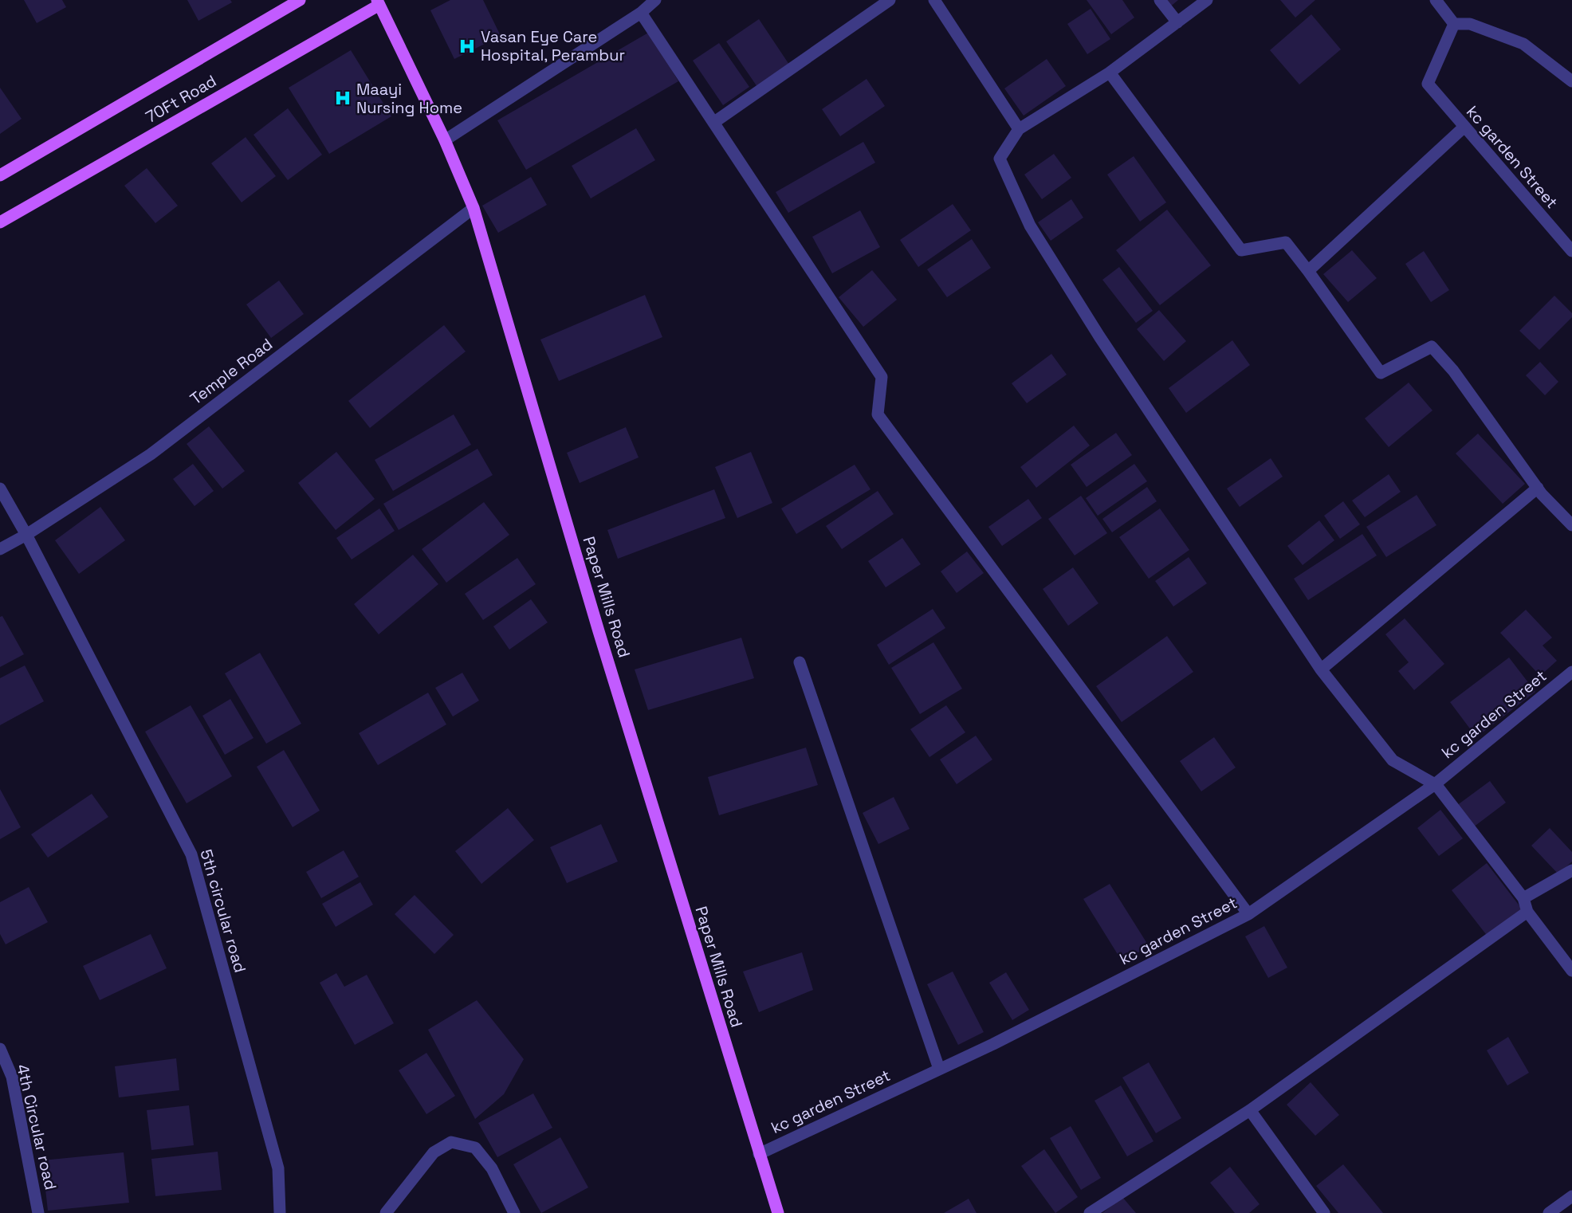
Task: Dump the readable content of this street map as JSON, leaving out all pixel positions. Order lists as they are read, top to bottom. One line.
{"streets":{"main road":["70Ft Road","Paper Mills Road"],"street":["kc garden Street","Temple Road","5th circular road","4th Circular road"]},"crossings":[["70Ft Road","Paper Mills Road"],["kc garden Street","Paper Mills Road"],["Temple Road","Paper Mills Road"],["Temple Road","5th circular road"]],"places":{"hospital":["Vasan Eye Care Hospital, Perambur","Maayi Nursing Home"]}}
